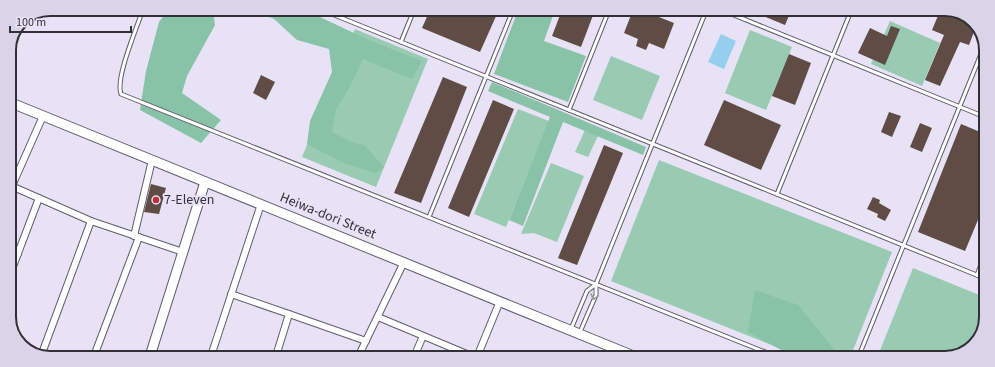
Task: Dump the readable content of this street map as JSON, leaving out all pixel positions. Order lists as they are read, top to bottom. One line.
{"streets":{"street":["Heiwa-dori Street"]},"places":["7-Eleven"],"scale_bar":"100 m"}
